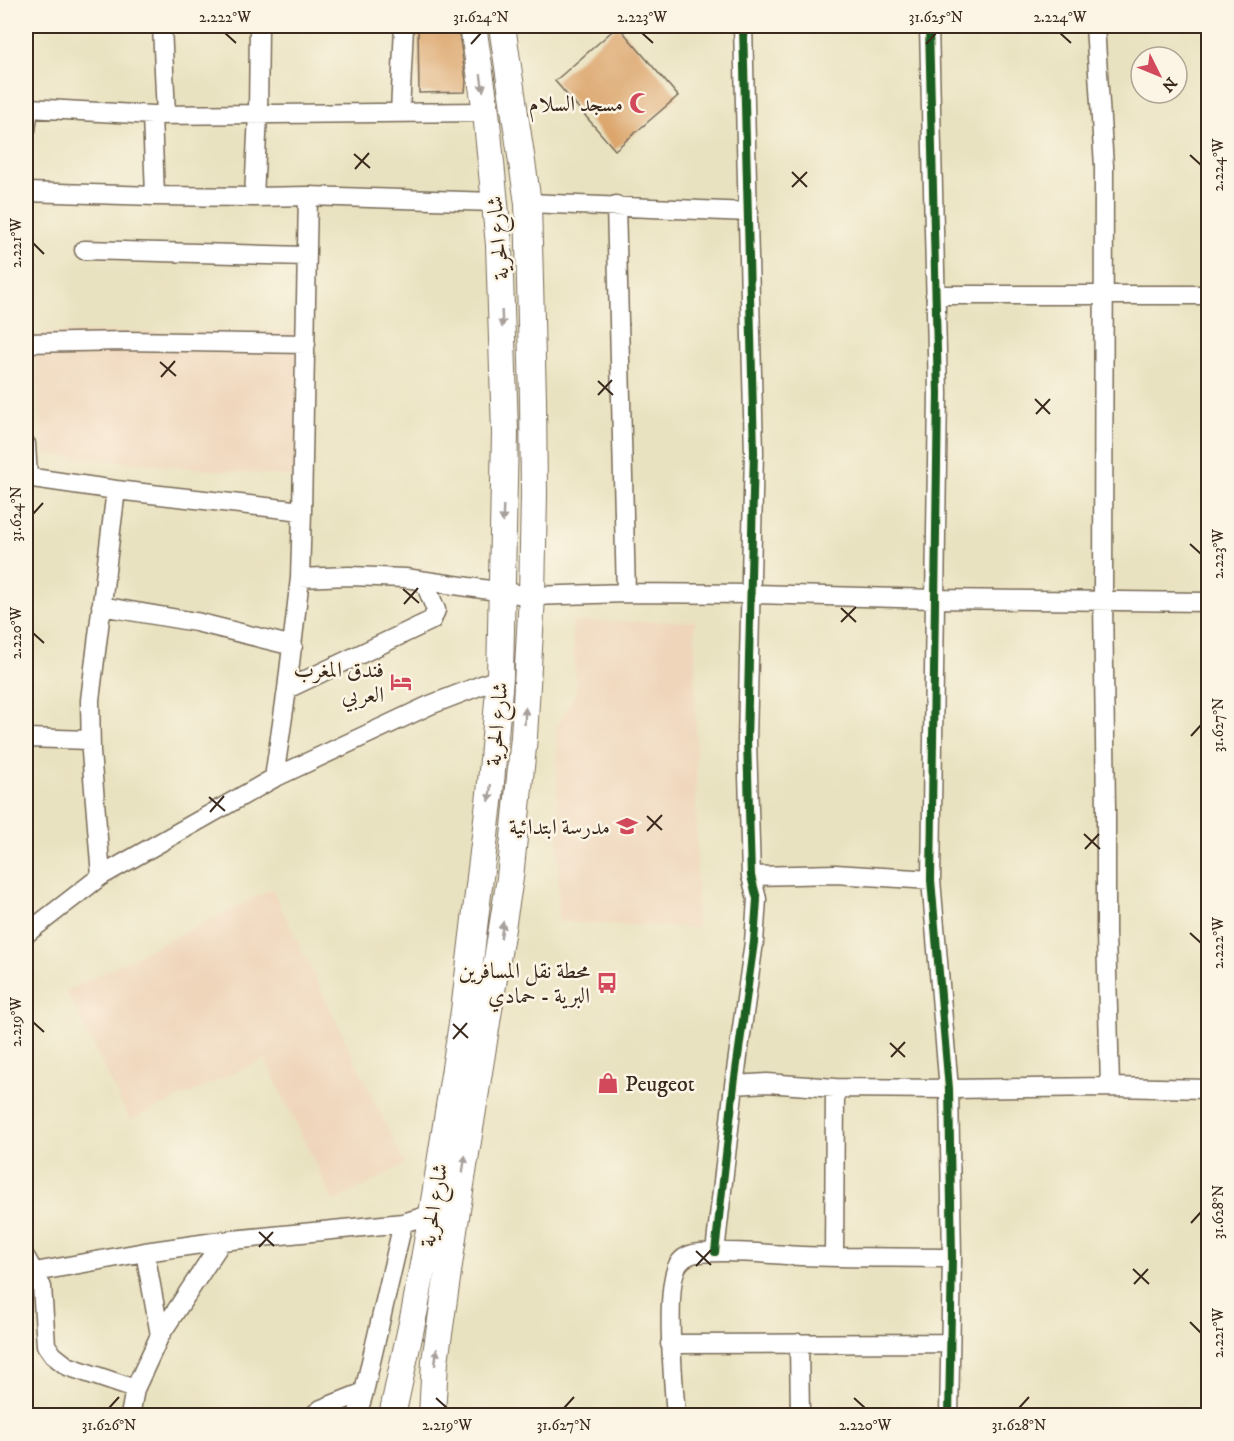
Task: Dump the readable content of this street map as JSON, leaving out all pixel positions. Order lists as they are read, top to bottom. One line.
{"streets":{"main road":["شارع الحرية"]},"places":{"mosque":["مسجد السلام"],"hotel":["فندق المغرب العربي"],"school or university":["مدرسة ابتدائية"],"bus stop":["محطة نقل المسافرين البرية - حمادي"],"shop":["Peugeot"]},"north":"bottom right","coordinates":["2.222°W","31.624°N","2.223°W","31.625°N","2.224°W","2.221°W","2.220°W","31.627°N","2.219°W","31.628°N","31.626°N"]}
